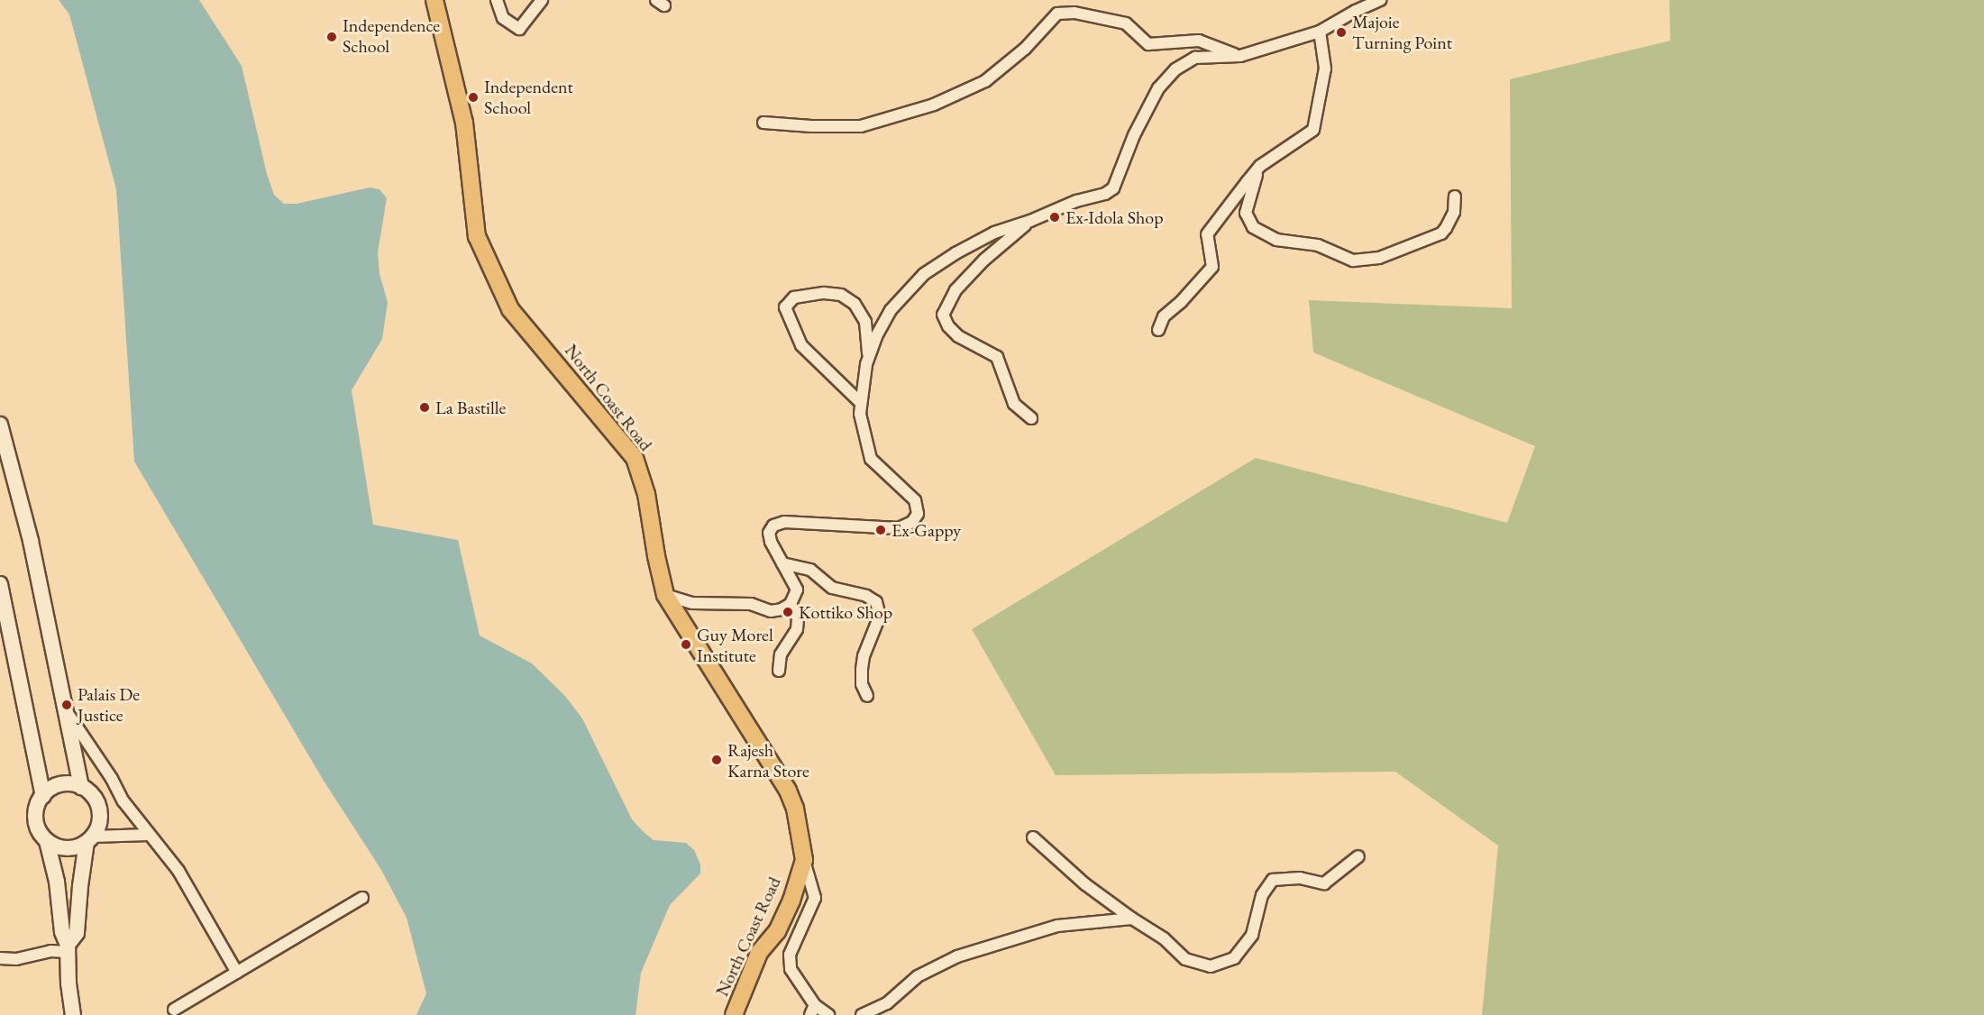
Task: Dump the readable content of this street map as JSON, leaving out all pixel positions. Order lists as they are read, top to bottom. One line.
{"streets":{"main road":["North Coast Road"]},"places":["Majoie Turning Point","Independence School","Independent School","Ex-Idola Shop","La Bastille","Ex-Gappy","Kottiko Shop","Guy Morel Institute","Palais De Justice","Rajesh Karna Store"]}
